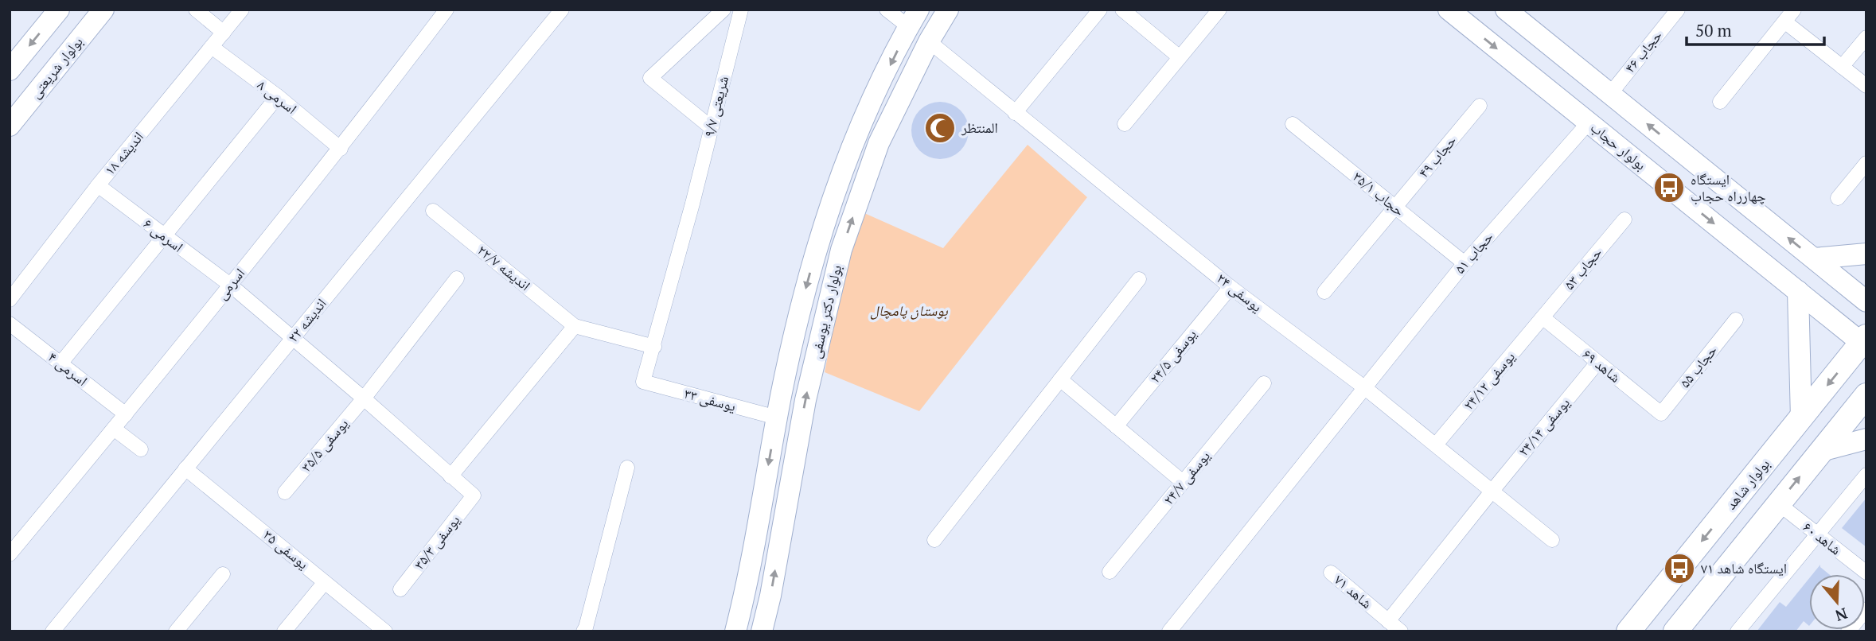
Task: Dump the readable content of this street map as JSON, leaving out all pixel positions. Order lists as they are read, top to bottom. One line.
{"streets":{"main road":["بولوار شریعتی","بولوار حجاب","بولوار دکتر یوسفی","بولوار شاهد"],"street":["حجاب ۴۶","اسرمی ۸","شریعتی ۹/۷","اندیشه ۱۸","حجاب ۴۹","حجاب ۳۵/۱","اسرمی ۶","حجاب ۵۱","اندیشه ۲۲/۷","حجاب ۵۳","اسرمی","یوسفی ۲۴","اندیشه ۲۲","یوسفی ۲۴/۵","شاهد ۶۹","حجاب ۵۵","اسرمی ۴","یوسفی ۲۴/۱۲","یوسفی ۳۳","یوسفی ۲۴/۱۴","یوسفی ۳۵/۵","یوسفی ۲۴/۷","شاهد ۶۰","یوسفی ۳۵/۳","یوسفی ۳۵","شاهد ۷۱"]},"crossings":[["اسرمی ۸","اندیشه ۱۸"],["اسرمی ۸","اسرمی"],["شریعتی ۹/۷","یوسفی ۳۳"],["بولوار حجاب","حجاب ۵۱"],["بولوار حجاب","بولوار شاهد"],["اندیشه ۱۸","اسرمی ۶"],["حجاب ۴۹","حجاب ۳۵/۱"],["حجاب ۳۵/۱","حجاب ۵۱"],["اسرمی ۶","اسرمی"],["اسرمی ۶","اندیشه ۲۲"],["اسرمی ۶","یوسفی ۳۵/۵"],["اسرمی ۶","یوسفی ۳۵/۳"],["حجاب ۵۱","یوسفی ۲۴"],["حجاب ۵۳","شاهد ۶۹"],["حجاب ۵۳","یوسفی ۲۴/۱۲"],["اسرمی","اسرمی ۴"],["یوسفی ۲۴","بولوار دکتر یوسفی"],["یوسفی ۲۴","یوسفی ۲۴/۵"],["یوسفی ۲۴","یوسفی ۲۴/۱۲"],["یوسفی ۲۴","یوسفی ۲۴/۱۴"],["بولوار دکتر یوسفی","یوسفی ۳۳"],["اندیشه ۲۲","یوسفی ۳۵"],["شاهد ۶۹","حجاب ۵۵"],["شاهد ۶۹","یوسفی ۲۴/۱۲"],["شاهد ۶۹","یوسفی ۲۴/۱۴"],["یوسفی ۲۴/۱۴","شاهد ۷۱"]],"parks":["بوستان پامچال"],"places":{"mosque":["المنتظر"],"bus stop":["ایستگاه چهارراه حجاب","ایستگاه شاهد ۷۱"]},"scale_bar":"50 m","north":"bottom"}
